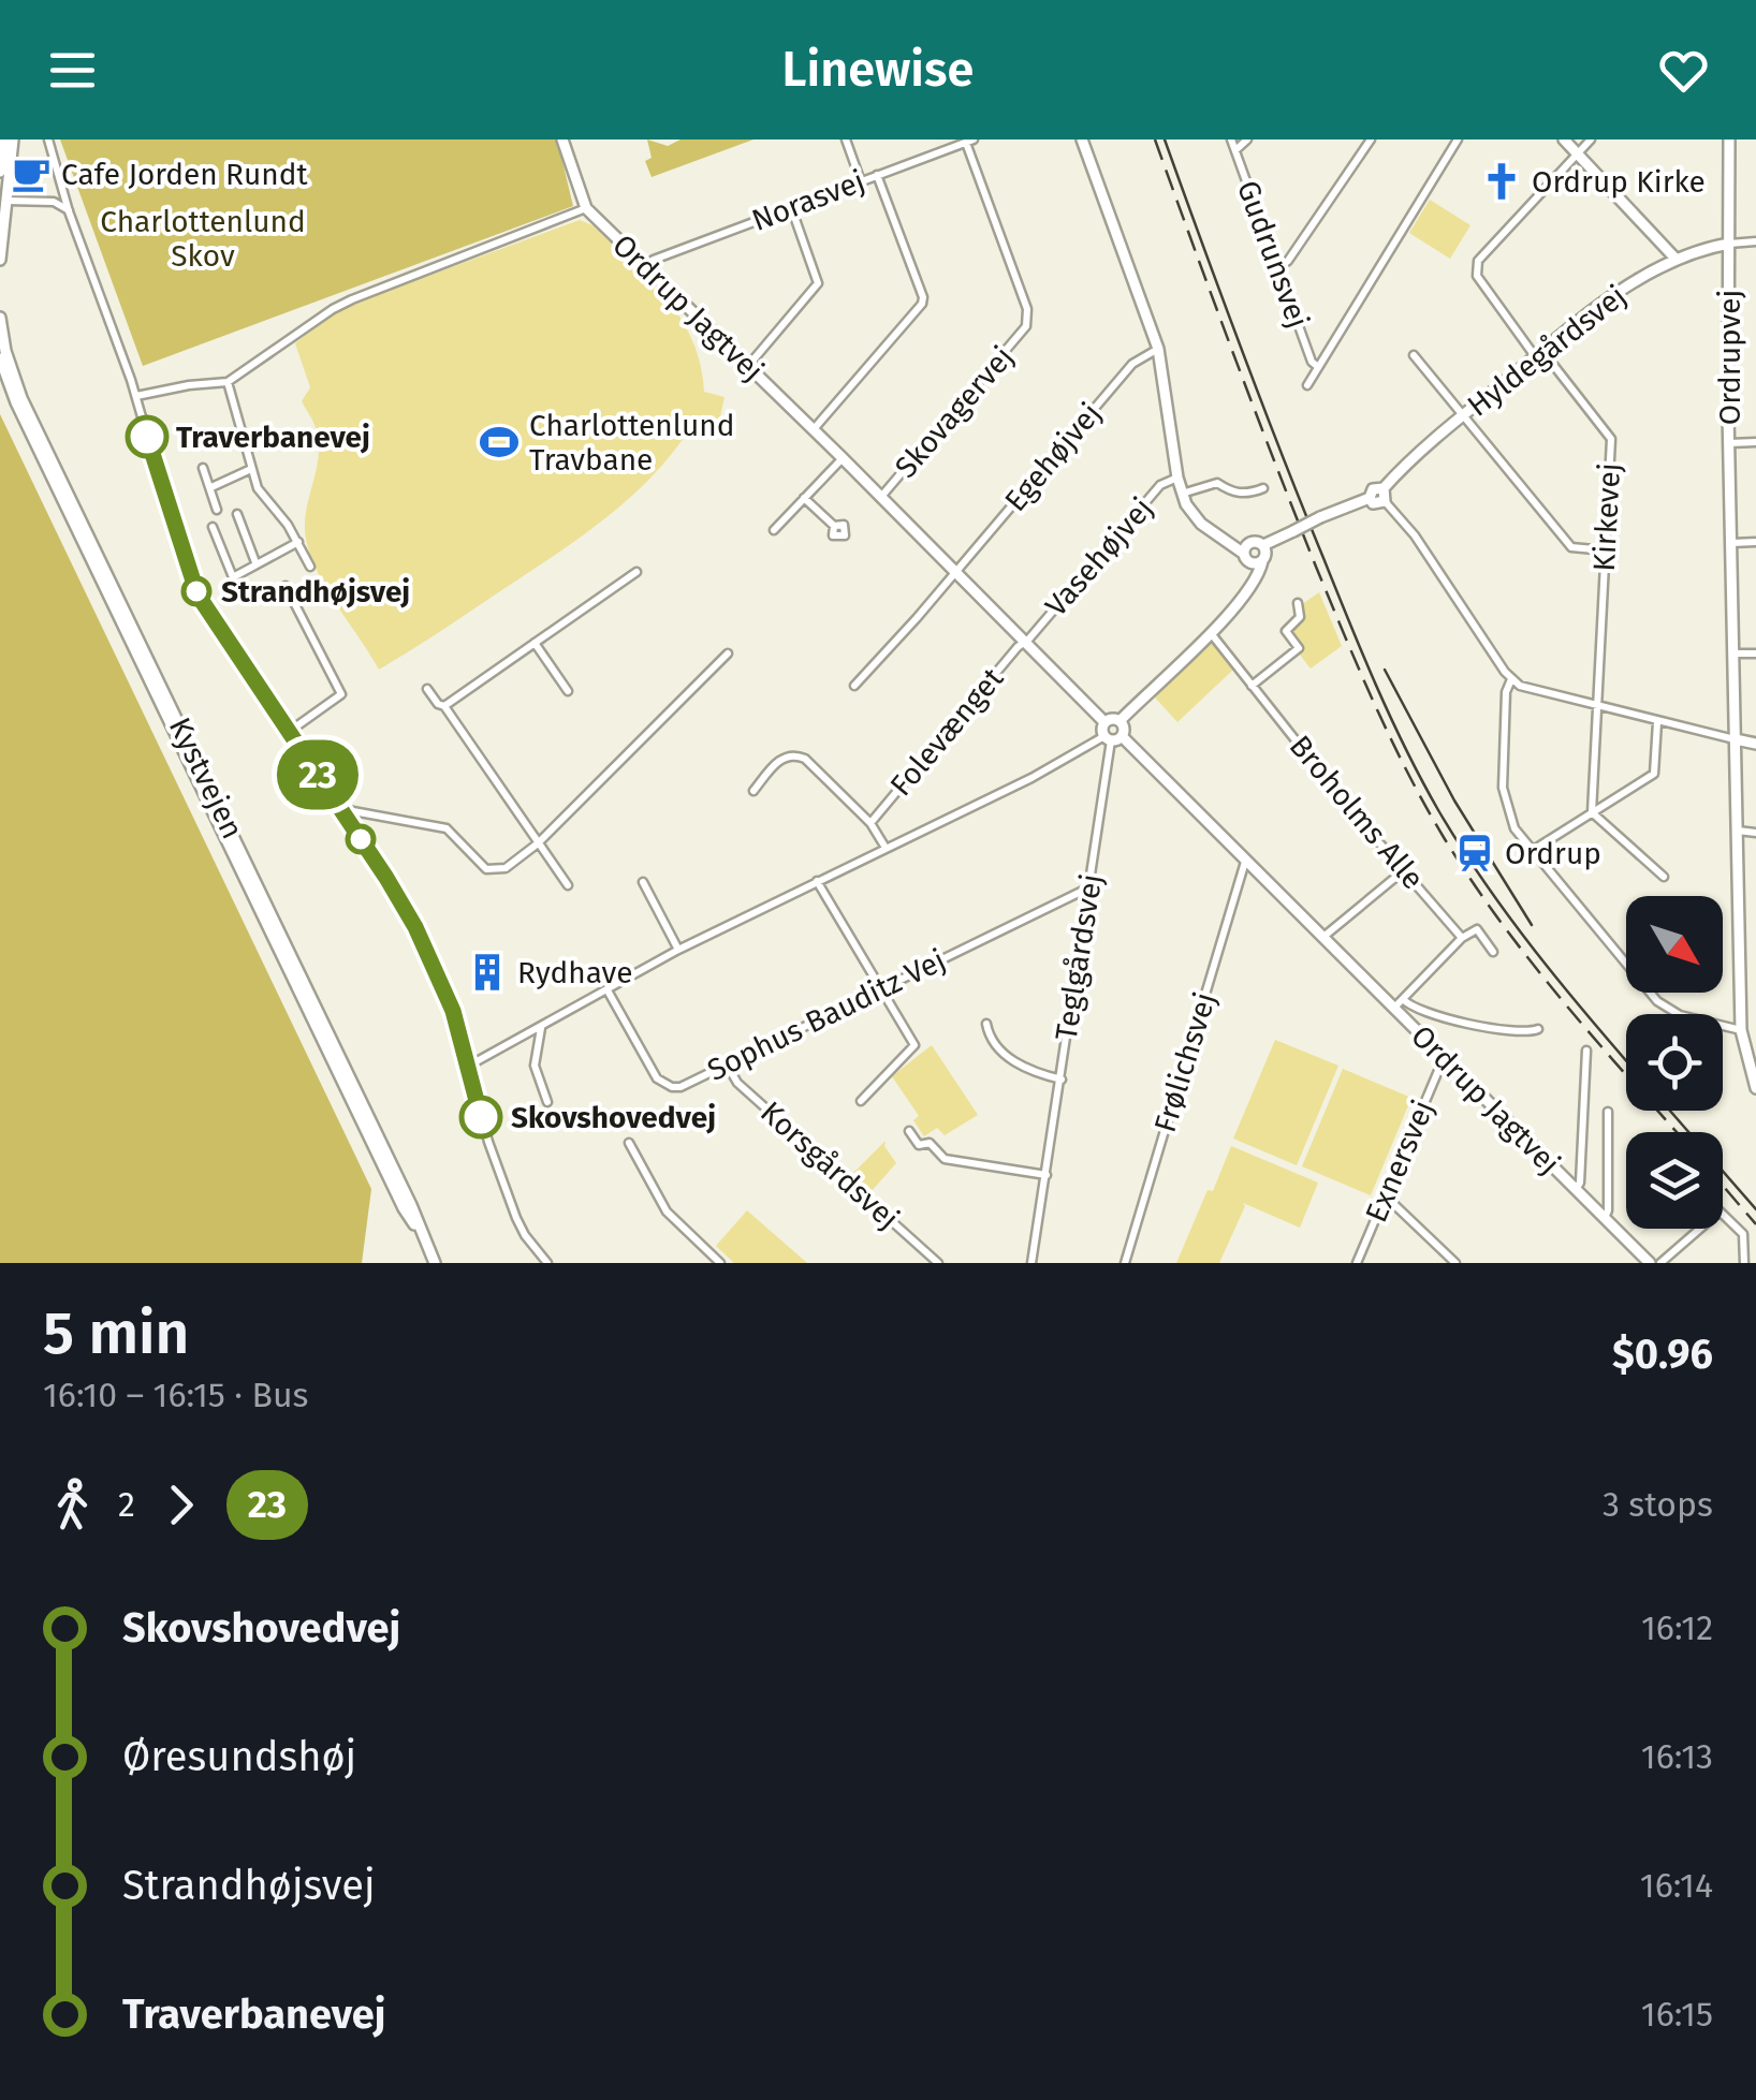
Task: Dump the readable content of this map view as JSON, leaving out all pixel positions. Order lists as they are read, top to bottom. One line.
{"streets":{"street":["Norasvej","Gudrunsvej","Ordrup Jagtvej","Hyldegårdsvej","Ordrupvej","Skovagervej","Egehøjvej","Kirkevej","Vasehøjvej","Folevænget","Kystvejen","Broholms Alle","Teglgårdsvej","Sophus Bauditz Vej","Frølichsvej","Exnersvej","Korsgårdsvej"]},"crossings":[["Norasvej","Ordrup Jagtvej"],["Norasvej","Skovagervej"],["Ordrup Jagtvej","Skovagervej"],["Ordrup Jagtvej","Egehøjvej"],["Ordrup Jagtvej","Vasehøjvej"],["Ordrup Jagtvej","Folevænget"],["Ordrup Jagtvej","Teglgårdsvej"],["Ordrup Jagtvej","Frølichsvej"],["Ordrup Jagtvej","Exnersvej"],["Hyldegårdsvej","Ordrupvej"],["Hyldegårdsvej","Kirkevej"],["Vasehøjvej","Folevænget"],["Teglgårdsvej","Sophus Bauditz Vej"],["Sophus Bauditz Vej","Korsgårdsvej"]],"parks":["Charlottenlund Skov"],"places":{"cafe":["Cafe Jorden Rundt"],"church":["Ordrup Kirke"],"other":["Traverbanevej","Strandhøjsvej","Skovshovedvej"],"sports":["Charlottenlund Travbane"],"station":["Ordrup"],"building":["Rydhave"]},"lines":["bus line 23"],"north":"bottom right","page":{"header":"Linewise","on_map":"23","heading":["5 min","16:10 – 16:15 · Bus","$0.96"],"legs":["2","23","3 stops"],"list":[{"name":"Skovshovedvej","value":"16:12"},{"name":"Øresundshøj","value":"16:13"},{"name":"Strandhøjsvej","value":"16:14"},{"name":"Traverbanevej","value":"16:15"}]}}
